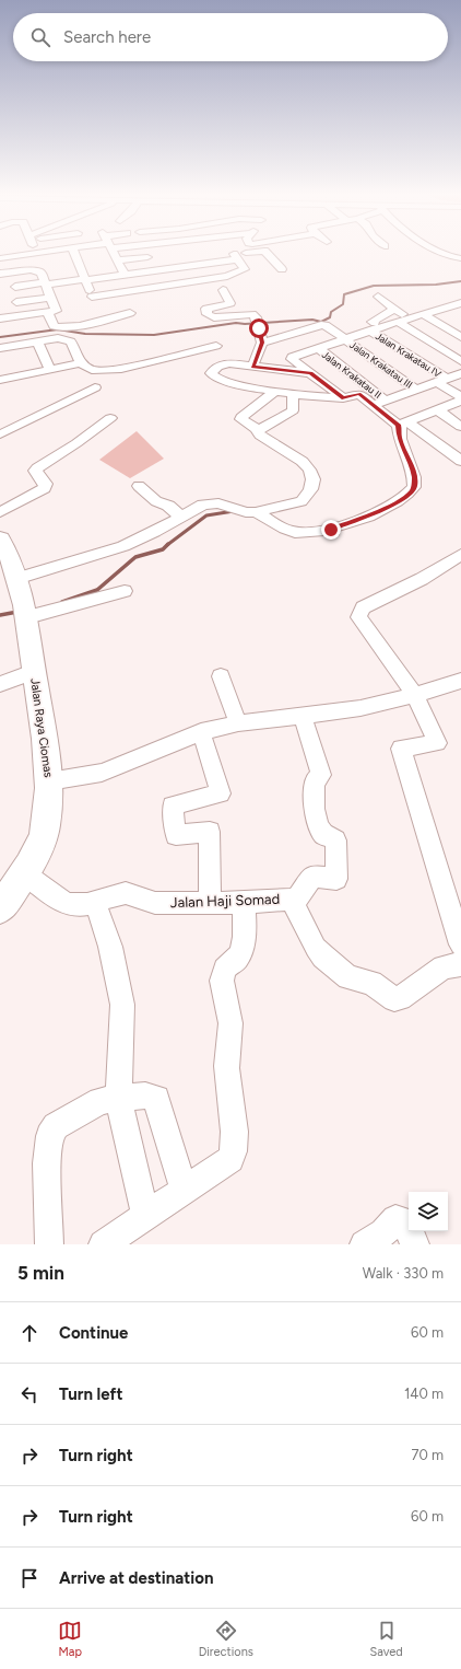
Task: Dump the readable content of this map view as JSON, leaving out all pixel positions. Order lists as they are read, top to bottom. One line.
{"streets":{"main road":["Jalan Raya Ciomas"],"street":["Jalan Krakatau IV","Jalan Krakatau III","Jalan Krakatau II","Jalan Haji Somad"]},"crossings":[["Jalan Raya Ciomas","Jalan Haji Somad"]],"page":{"search":"Search here","heading":["5 min","Walk · 330 m"],"list":[["Continue","60 m"],["Turn left","140 m"],["Turn right","70 m"],["Turn right","60 m"],"Arrive at destination"],"nav":["Map","Directions","Saved"]}}
